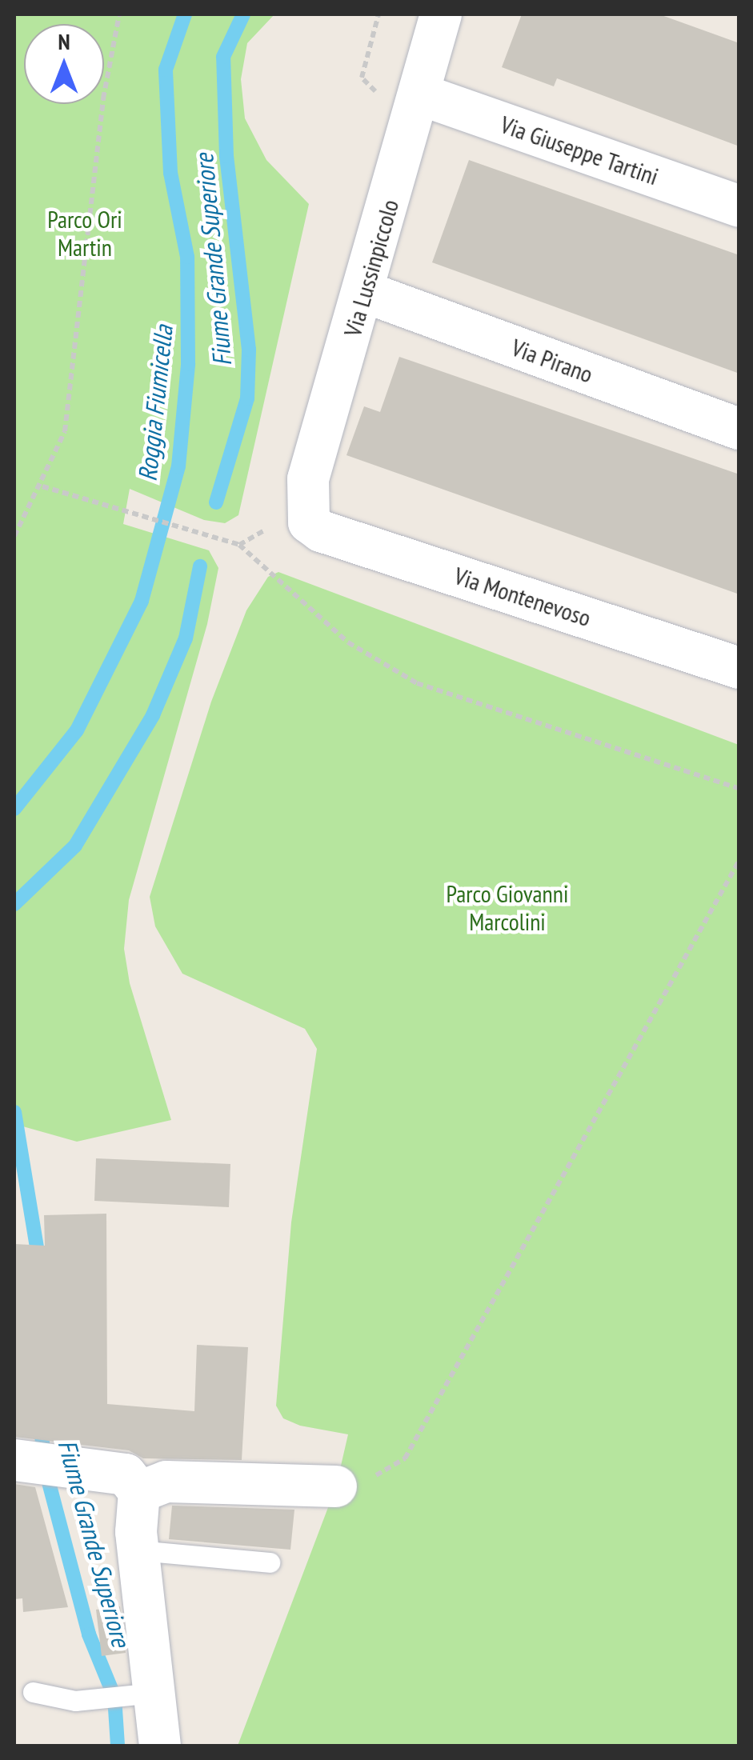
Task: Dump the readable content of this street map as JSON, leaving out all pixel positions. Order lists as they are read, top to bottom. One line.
{"streets":{"street":["Via Giuseppe Tartini","Via Lussinpiccolo","Via Pirano","Via Montenevoso"]},"crossings":[["Via Giuseppe Tartini","Via Lussinpiccolo"],["Via Lussinpiccolo","Via Pirano"],["Via Lussinpiccolo","Via Montenevoso"]],"water":["Fiume Grande Superiore","Roggia Fiumicella"],"parks":["Parco Ori Martin","Parco Giovanni Marcolini"],"north":"top"}
